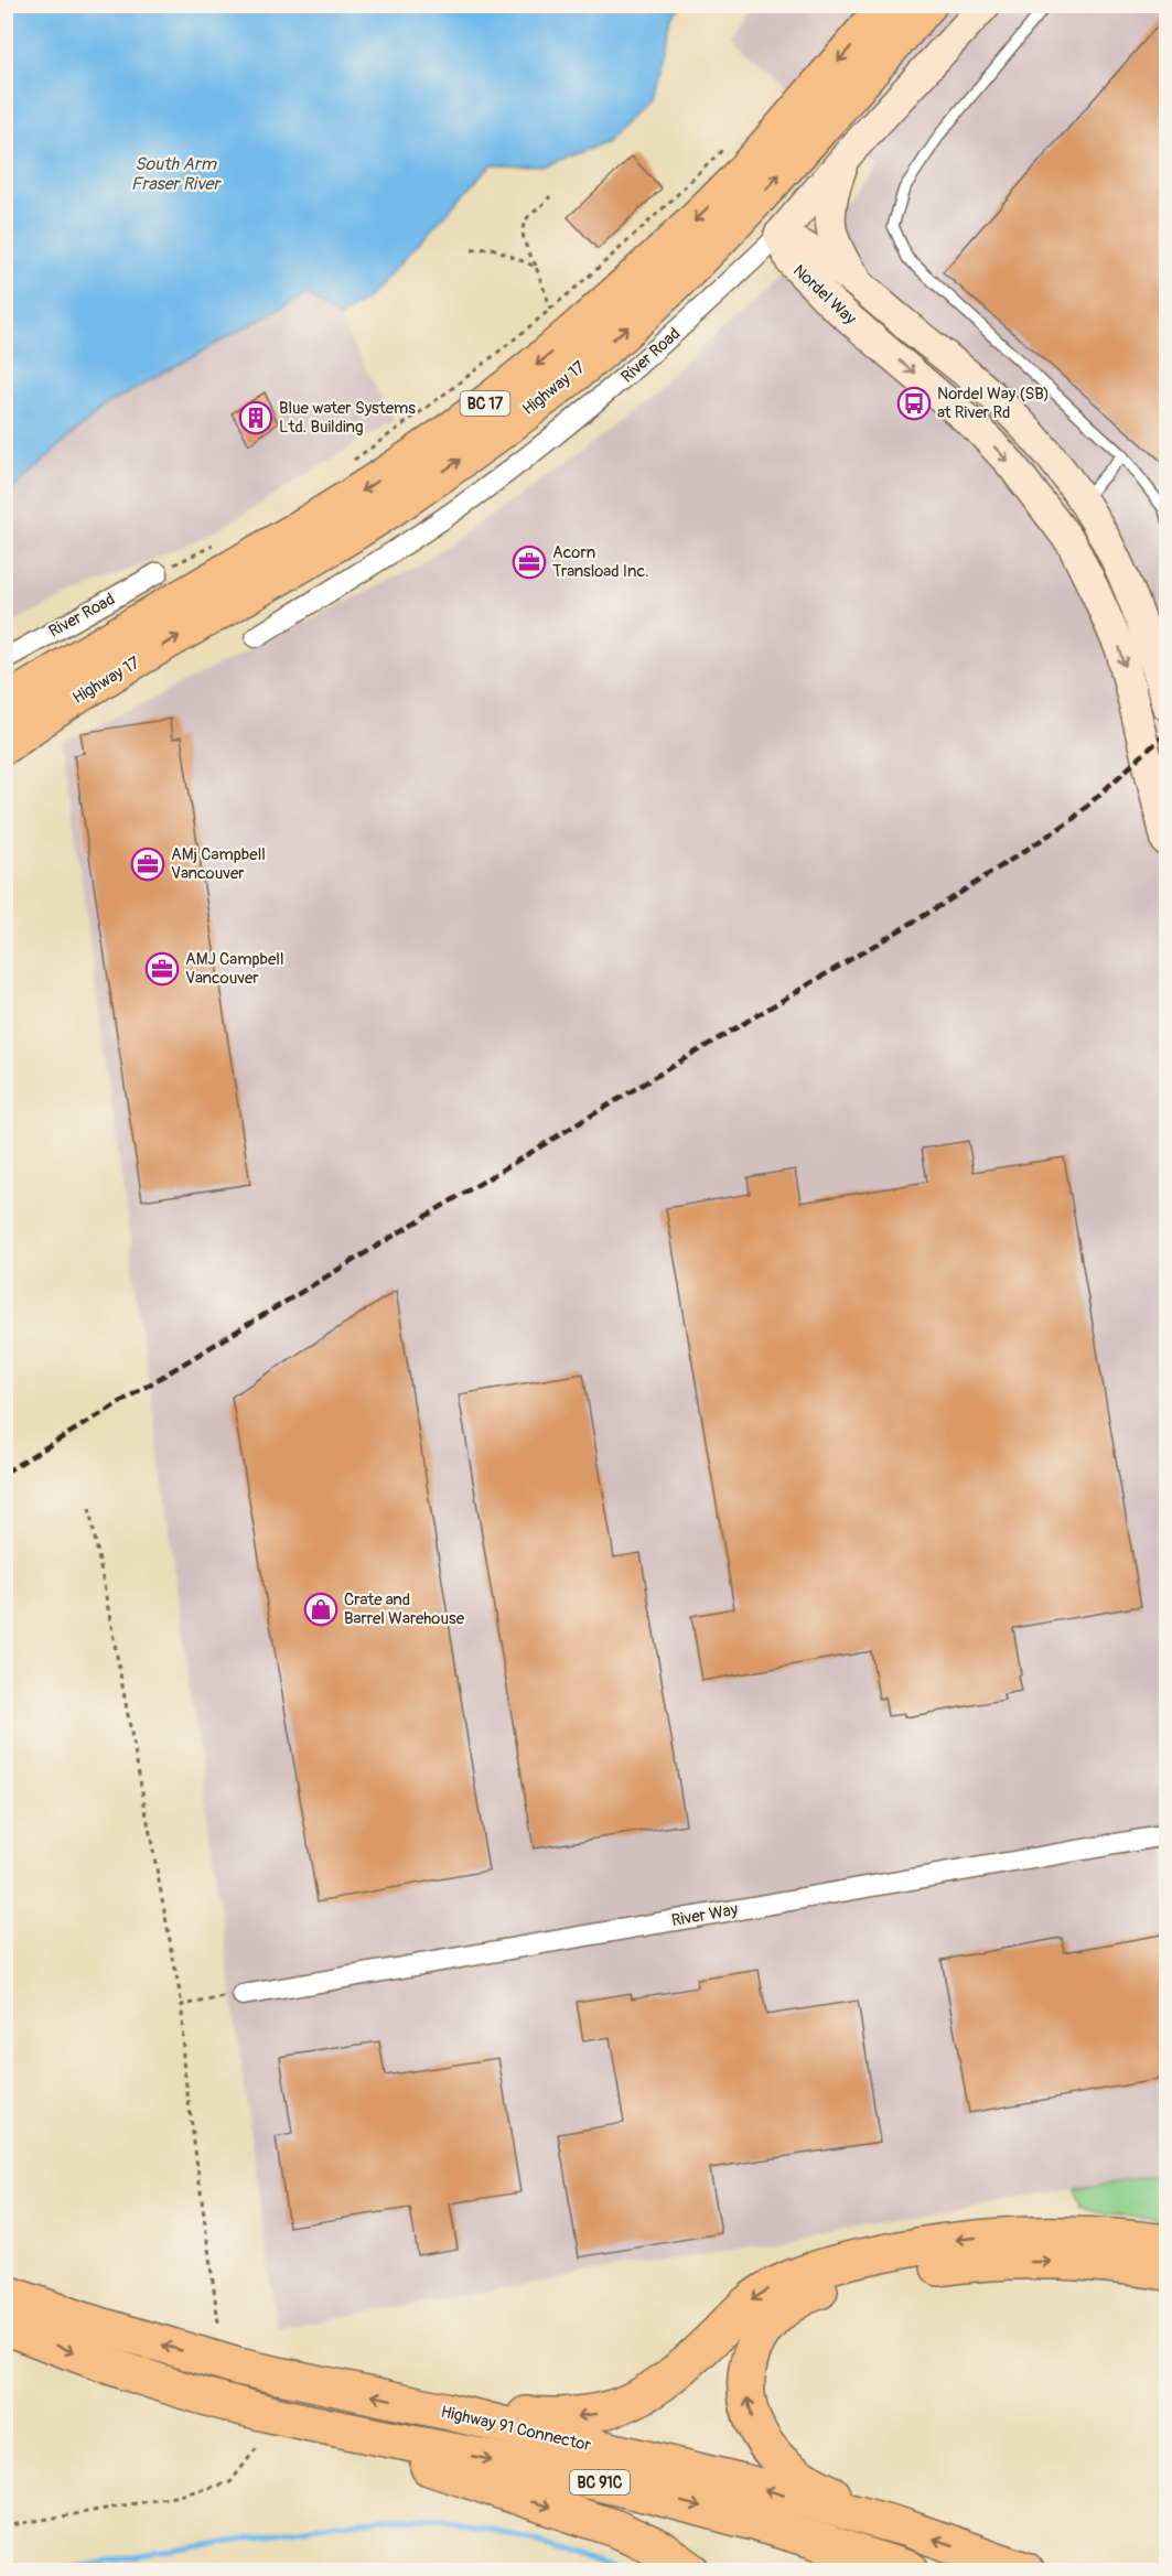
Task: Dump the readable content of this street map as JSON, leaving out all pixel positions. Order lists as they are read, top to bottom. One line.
{"streets":{"highway":["Highway 17","BC 17","Highway 91 Connector","BC 91C"],"street":["Nordel Way","River Road","River Way"]},"crossings":[["Nordel Way","River Road"],["Highway 17","BC 17"]],"water":["South Arm Fraser River"],"places":{"bus stop":["Nordel Way (SB) at River Rd"],"building":["Blue water Systems Ltd. Building"],"office":["Acorn Transload Inc.","AMj Campbell Vancouver","AMJ Campbell Vancouver"],"shop":["Crate and Barrel Warehouse"]}}
